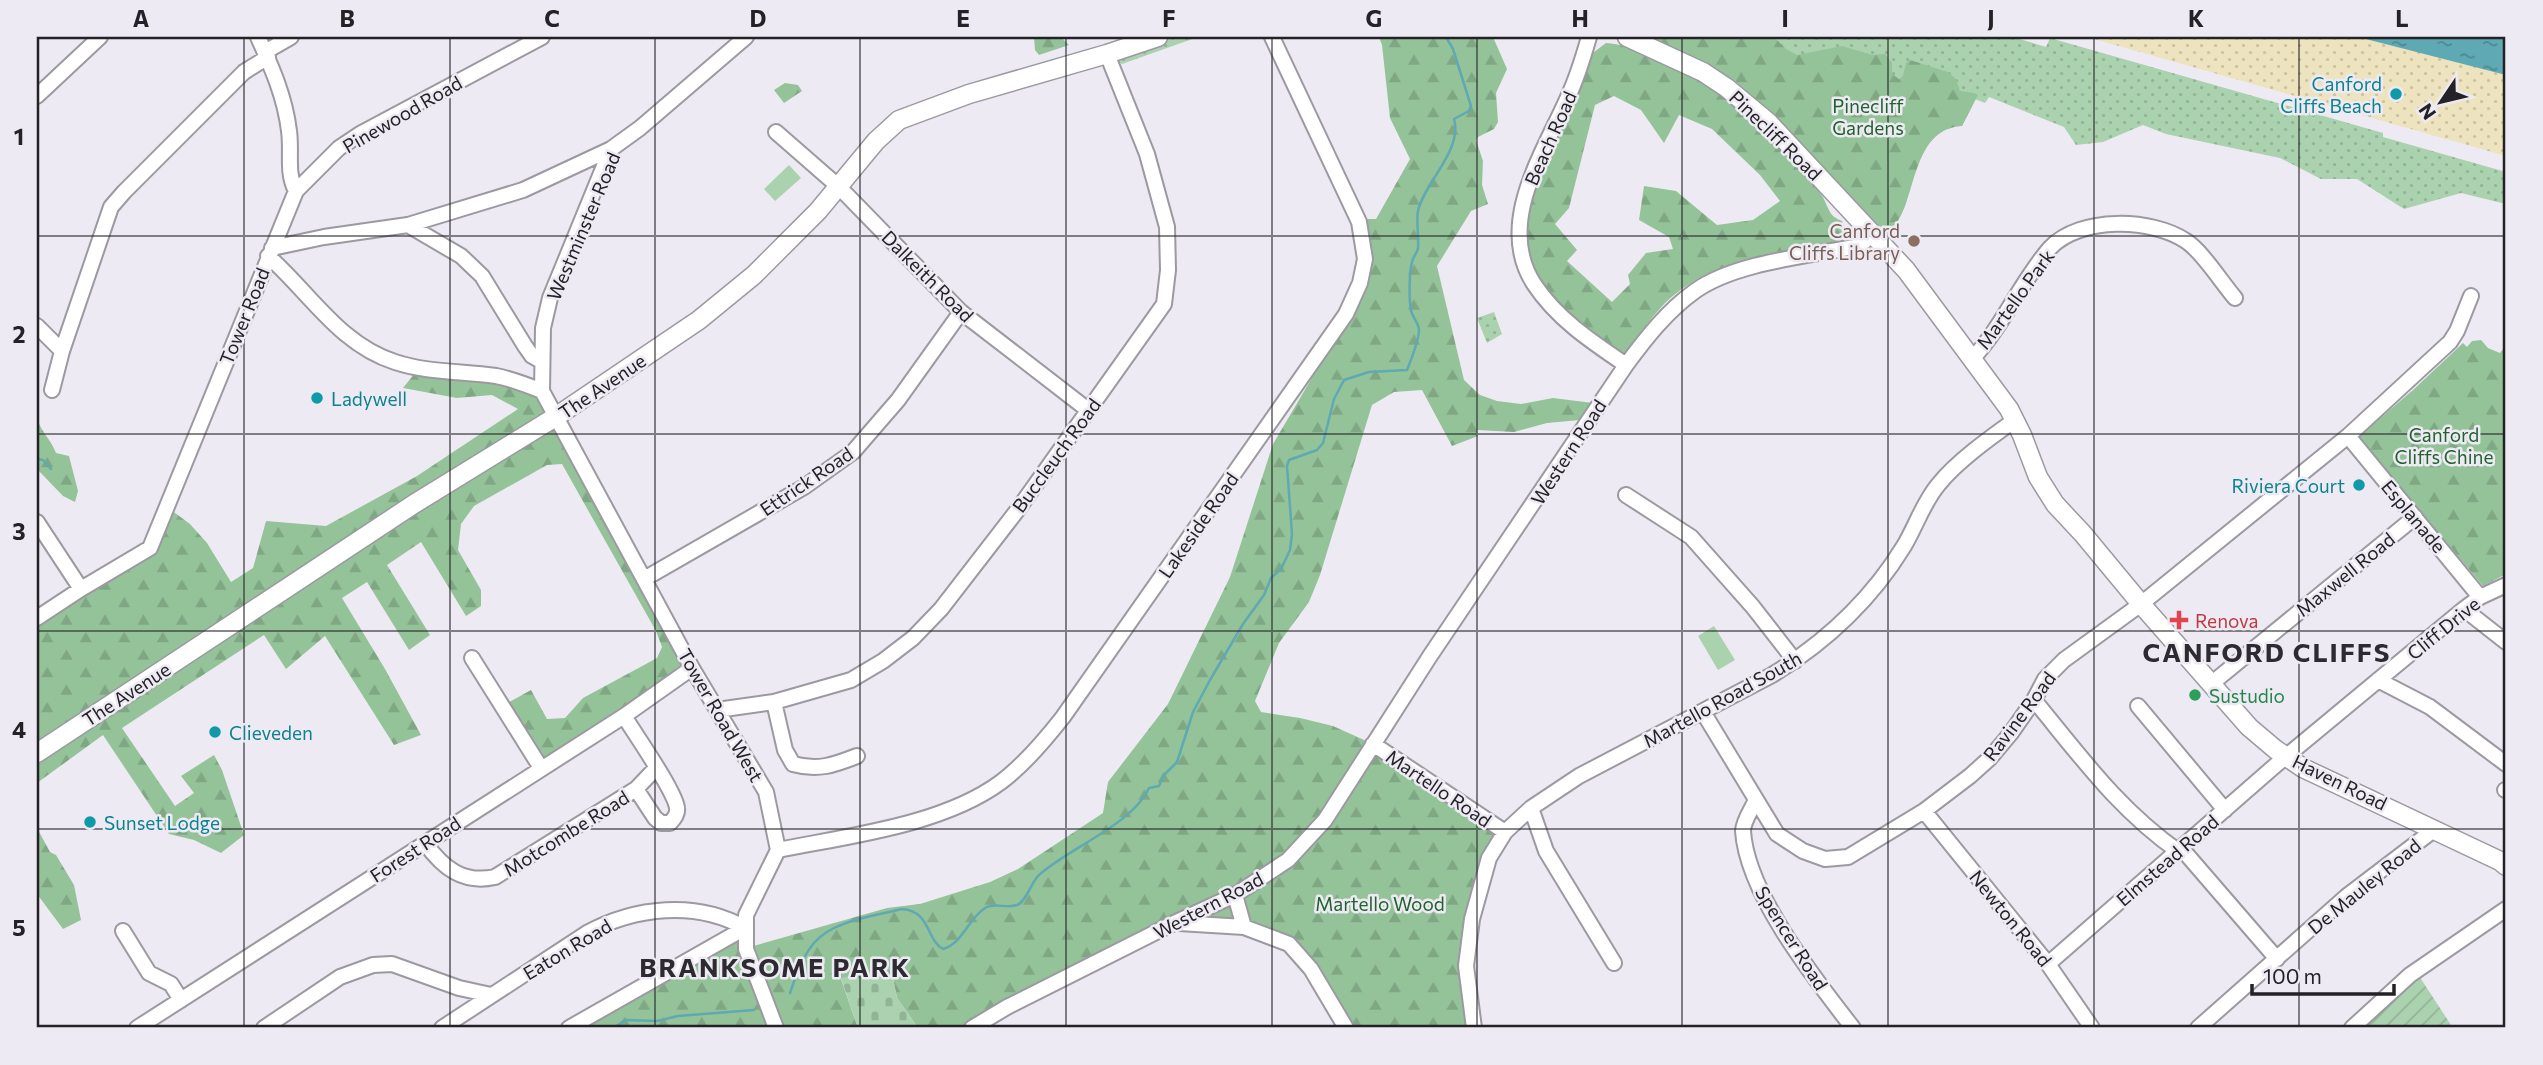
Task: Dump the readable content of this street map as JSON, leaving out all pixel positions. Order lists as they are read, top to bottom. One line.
{"streets":{"main road":["Pinecliff Road","The Avenue","Haven Road"],"street":["Pinewood Road","Beach Road","Westminster Road","Dalkeith Road","Martello Park","Tower Road","Western Road","Buccleuch Road","Ettrick Road","Esplanade","Lakeside Road","Maxwell Road","Cliff Drive","Martello Road South","Tower Road West","Ravine Road","Martello Road","Motcombe Road","Forest Road","Elmstead Road","De Mauley Road","Newton Road","Spencer Road","Eaton Road"]},"crossings":[["Pinewood Road","Tower Road"],["Pinecliff Road","Western Road"],["Beach Road","Western Road"],["Westminster Road","Tower Road"],["Westminster Road","Tower Road West"],["Dalkeith Road","The Avenue"],["Dalkeith Road","Buccleuch Road"],["Dalkeith Road","Ettrick Road"],["Tower Road","Tower Road West"],["The Avenue","Buccleuch Road"],["The Avenue","Tower Road West"],["Western Road","Martello Road"],["Buccleuch Road","Tower Road West"],["Ettrick Road","Tower Road West"],["Esplanade","Maxwell Road"],["Esplanade","Cliff Drive"],["Esplanade","Ravine Road"],["Lakeside Road","Tower Road West"],["Maxwell Road","Haven Road"],["Cliff Drive","Haven Road"],["Cliff Drive","Elmstead Road"],["Martello Road South","Ravine Road"],["Martello Road South","Martello Road"],["Tower Road West","Forest Road"],["Ravine Road","Haven Road"],["Ravine Road","Newton Road"],["Ravine Road","Spencer Road"],["Haven Road","Elmstead Road"],["Haven Road","De Mauley Road"],["Motcombe Road","Forest Road"],["Elmstead Road","Newton Road"]],"districts":["CANFORD CLIFFS","BRANKSOME PARK"],"parks":["Pinecliff Gardens","Canford Cliffs Chine","Martello Wood"],"places":{"other":["Canford Cliffs Beach","Canford Cliffs Library","Ladywell","Riviera Court","Sustudio","Clieveden","Sunset Lodge"],"health":["Renova"]},"scale_bar":"100 m","north":"bottom left","grid":{"columns":["A","B","C","D","E","F","G","H","I","J","K","L"],"rows":["1","2","3","4","5"]}}
